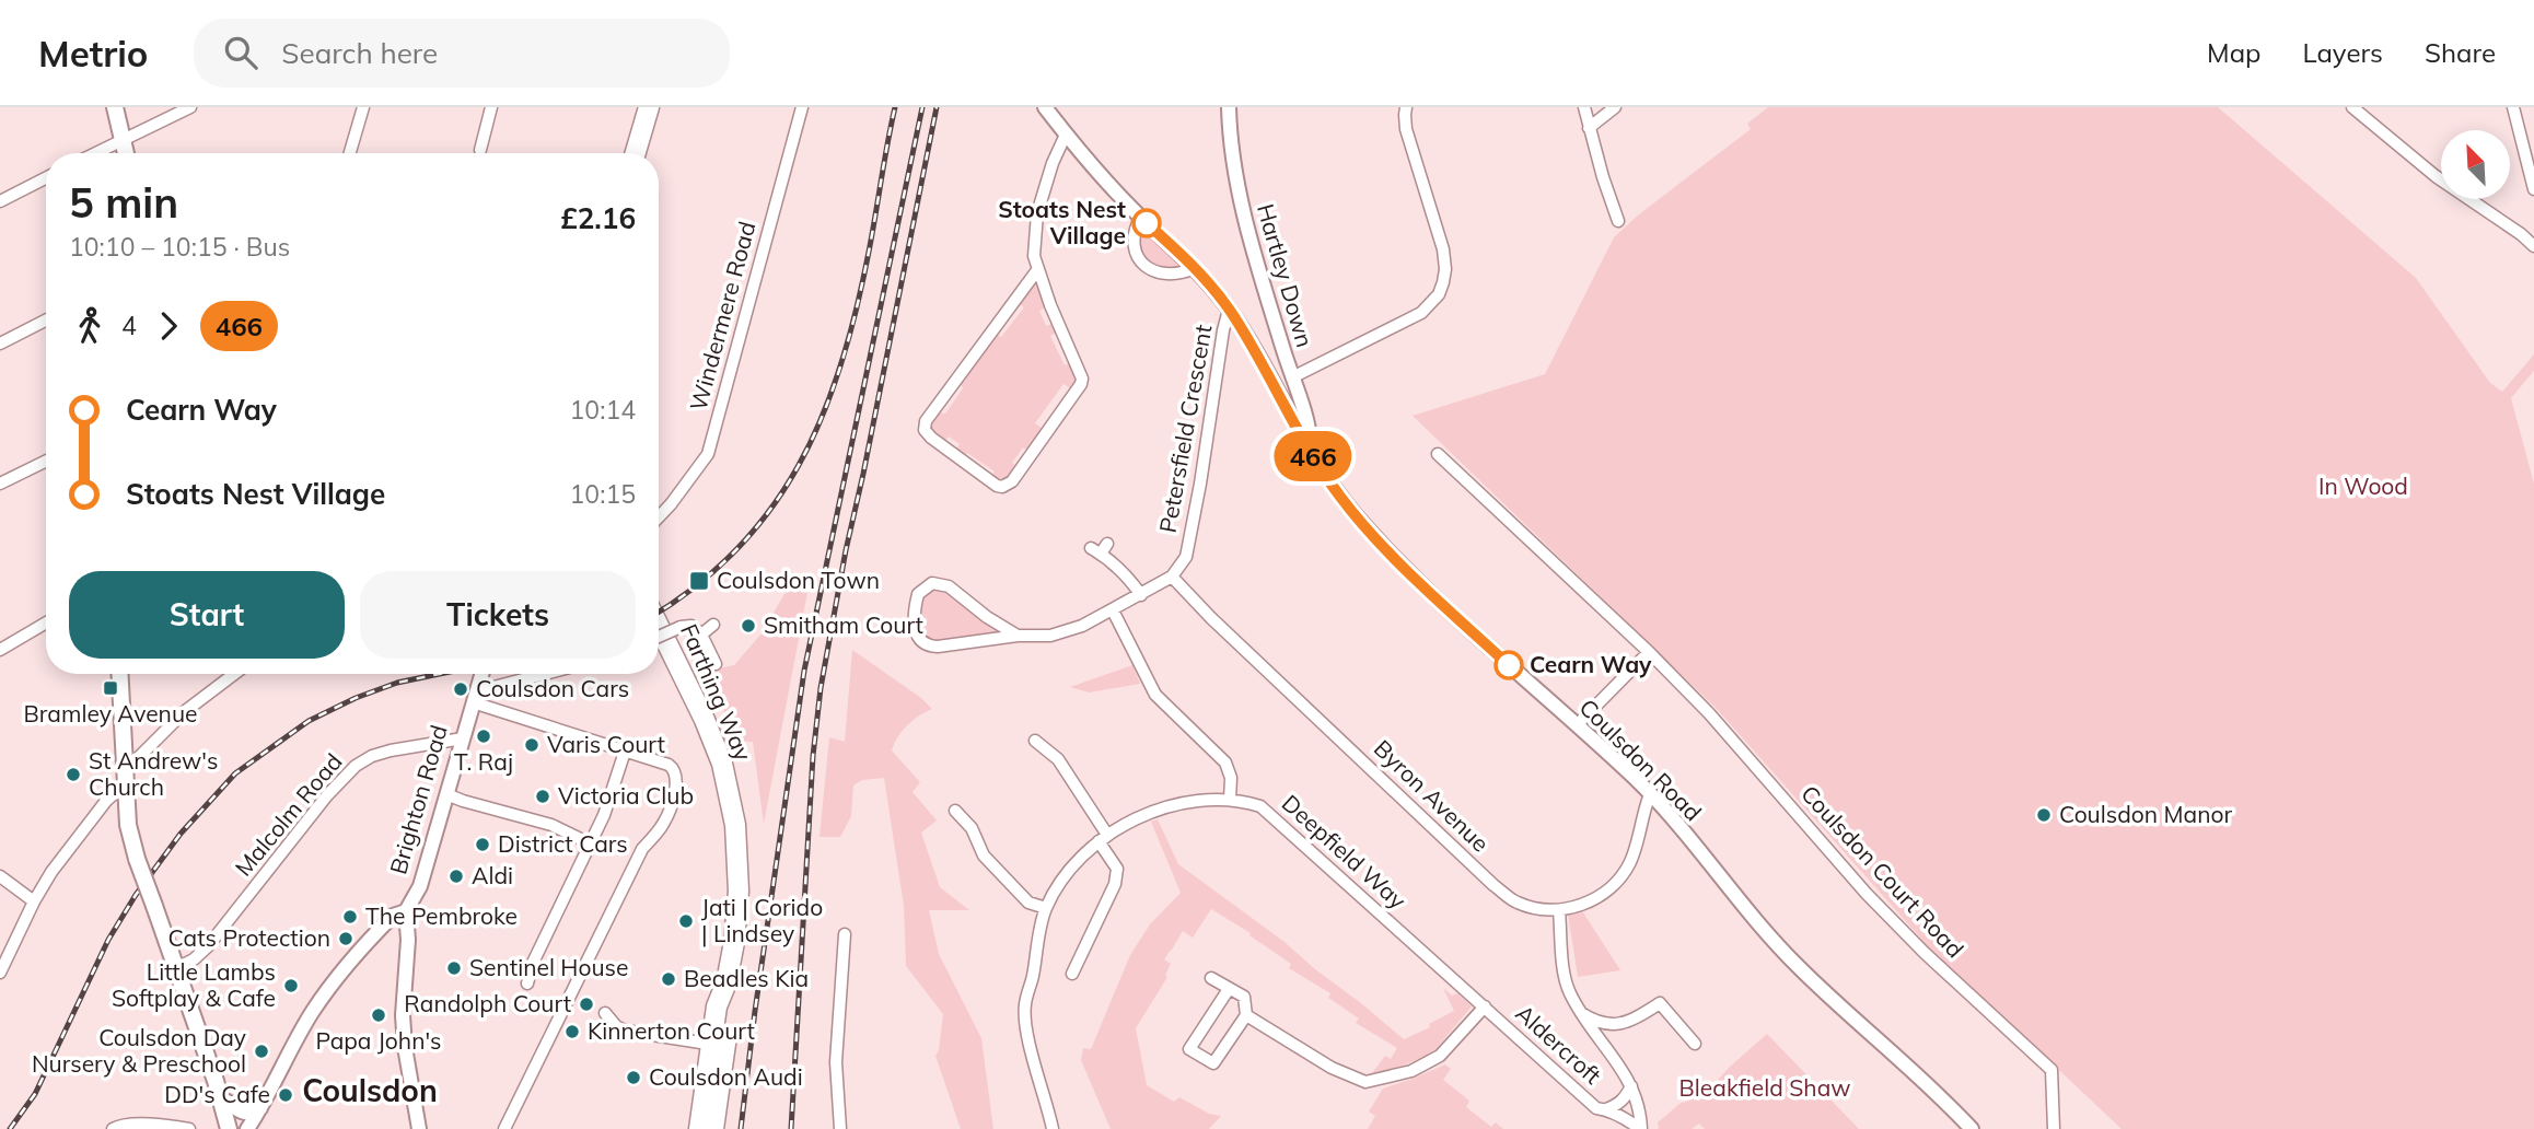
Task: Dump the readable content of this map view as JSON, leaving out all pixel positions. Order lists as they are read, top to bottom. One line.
{"streets":{"highway":["Farthing Way"],"main road":["Hartley Down","Coulsdon Road","Brighton Road"],"street":["Windermere Road","Petersfield Crescent","Byron Avenue","Malcolm Road","Deepfield Way","Coulsdon Court Road","Aldercroft"]},"crossings":[["Hartley Down","Coulsdon Road"],["Petersfield Crescent","Coulsdon Road"],["Petersfield Crescent","Byron Avenue"],["Coulsdon Road","Byron Avenue"],["Brighton Road","Malcolm Road"],["Deepfield Way","Aldercroft"]],"districts":["Coulsdon"],"parks":["In Wood","Bleakfield Shaw"],"places":{"other":["Stoats Nest Village","Smitham Court","Cearn Way","Coulsdon Cars","T. Raj","Varis Court","St Andrew's Church","Victoria Club","Coulsdon Manor","District Cars","Aldi","The Pembroke","Jati | Corido | Lindsey","Cats Protection","Sentinel House","Beadles Kia","Little Lambs Softplay & Cafe","Randolph Court","Papa John's","Kinnerton Court","Coulsdon Day Nursery & Preschool","Coulsdon Audi","DD's Cafe"],"transit":["Coulsdon Town","Bramley Avenue"]},"lines":["bus line 466"],"north":"top left","page":{"header":"Metrio","search":"Search here","nav":["Map","Layers","Share"],"on_map":"466","heading":["5 min","10:10 – 10:15 · Bus","£2.16"],"legs":["4","466"],"list":[{"name":"Cearn Way","value":"10:14"},{"name":"Stoats Nest Village","value":"10:15"}],"buttons":["Start","Tickets"]}}
